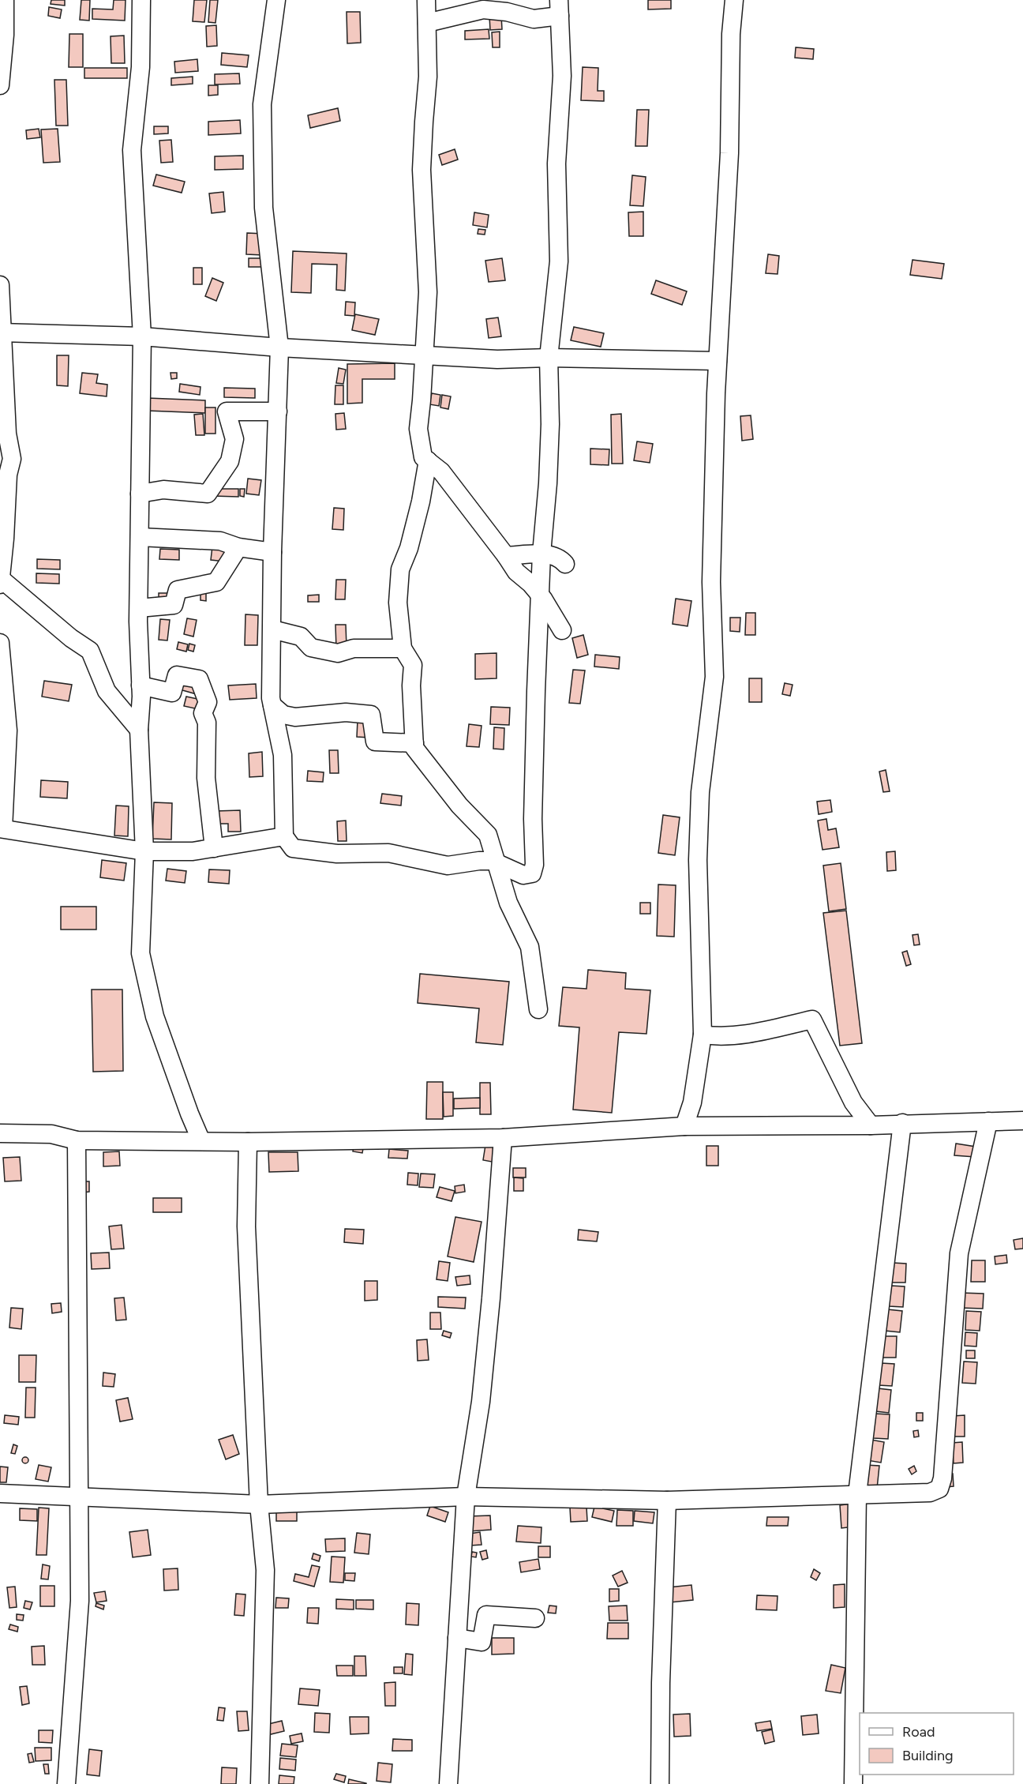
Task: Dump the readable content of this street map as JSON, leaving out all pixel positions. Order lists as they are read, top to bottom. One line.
{"legend":["Road","Building"]}
